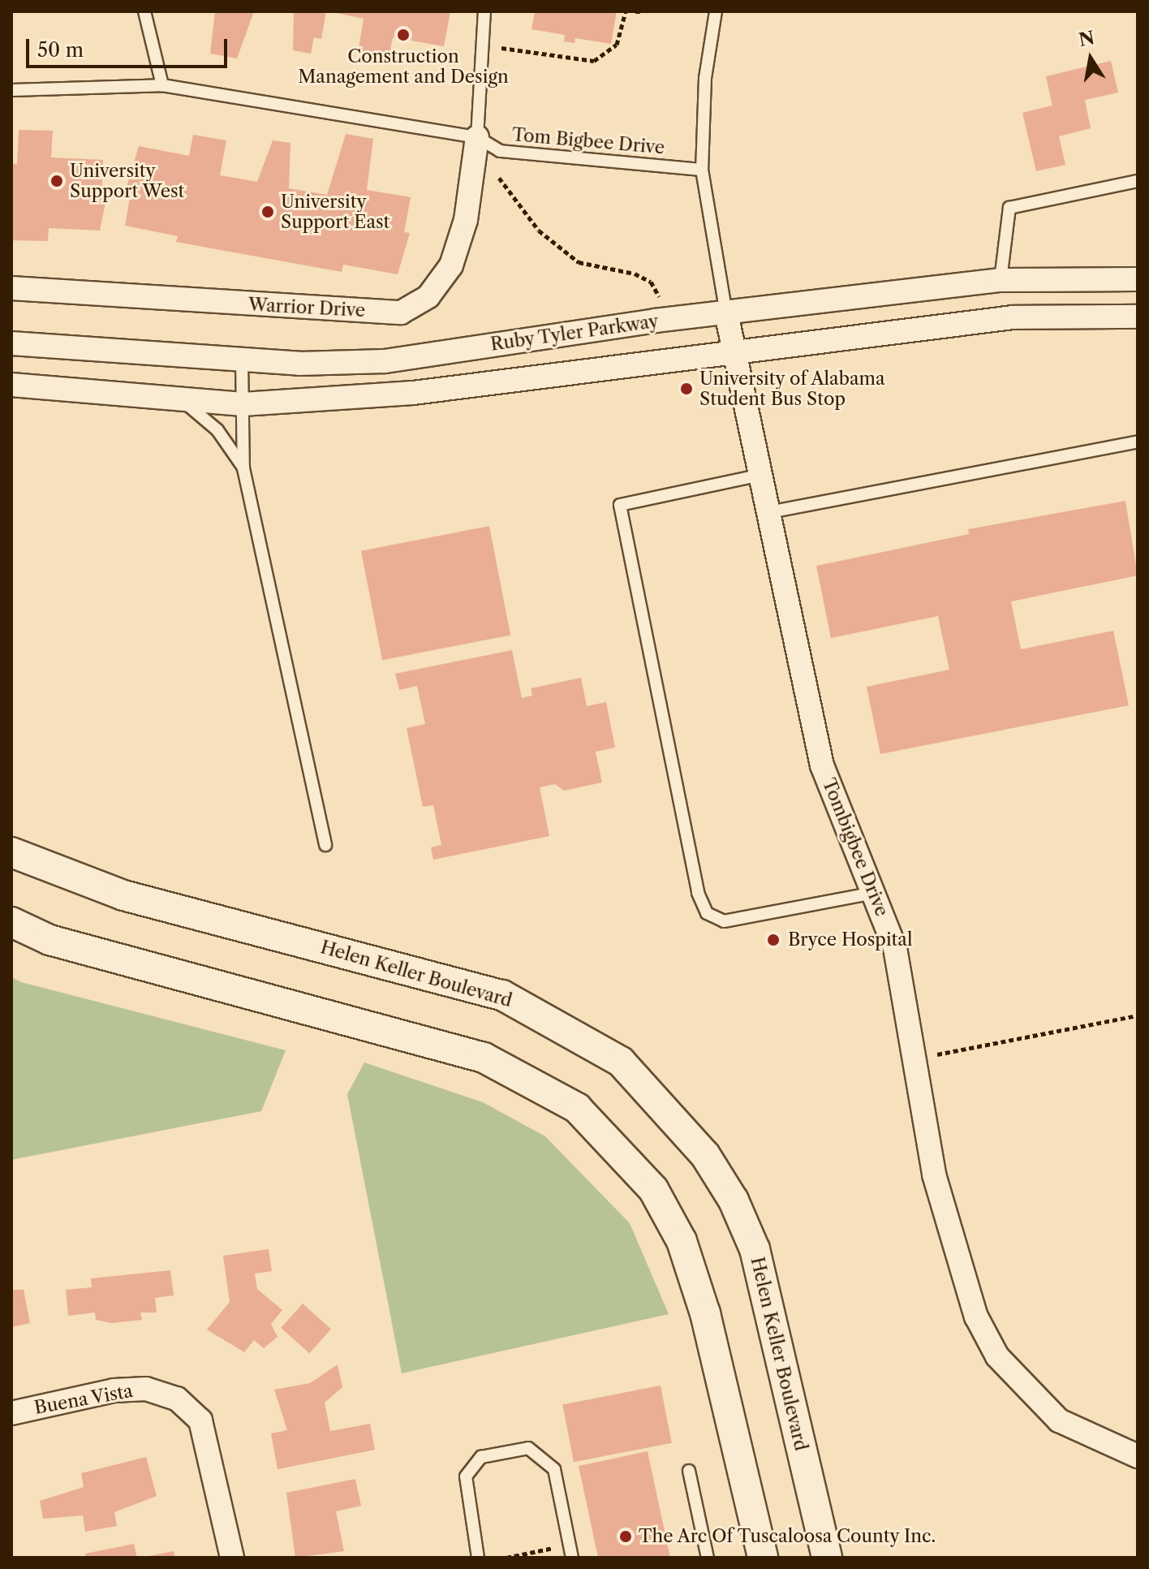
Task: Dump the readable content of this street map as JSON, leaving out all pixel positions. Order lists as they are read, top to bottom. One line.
{"streets":{"street":["Warrior Drive","Ruby Tyler Parkway","Tombigbee Drive","Helen Keller Boulevard","Buena Vista"],"lane":["Tom Bigbee Drive"]},"crossings":[["Tom Bigbee Drive","Warrior Drive"],["Ruby Tyler Parkway","Tombigbee Drive"]],"places":["Construction Management and Design","University Support West","University Support East","University of Alabama Student Bus Stop","Bryce Hospital","The Arc Of Tuscaloosa County Inc."],"scale_bar":"50 m","north":"top"}
